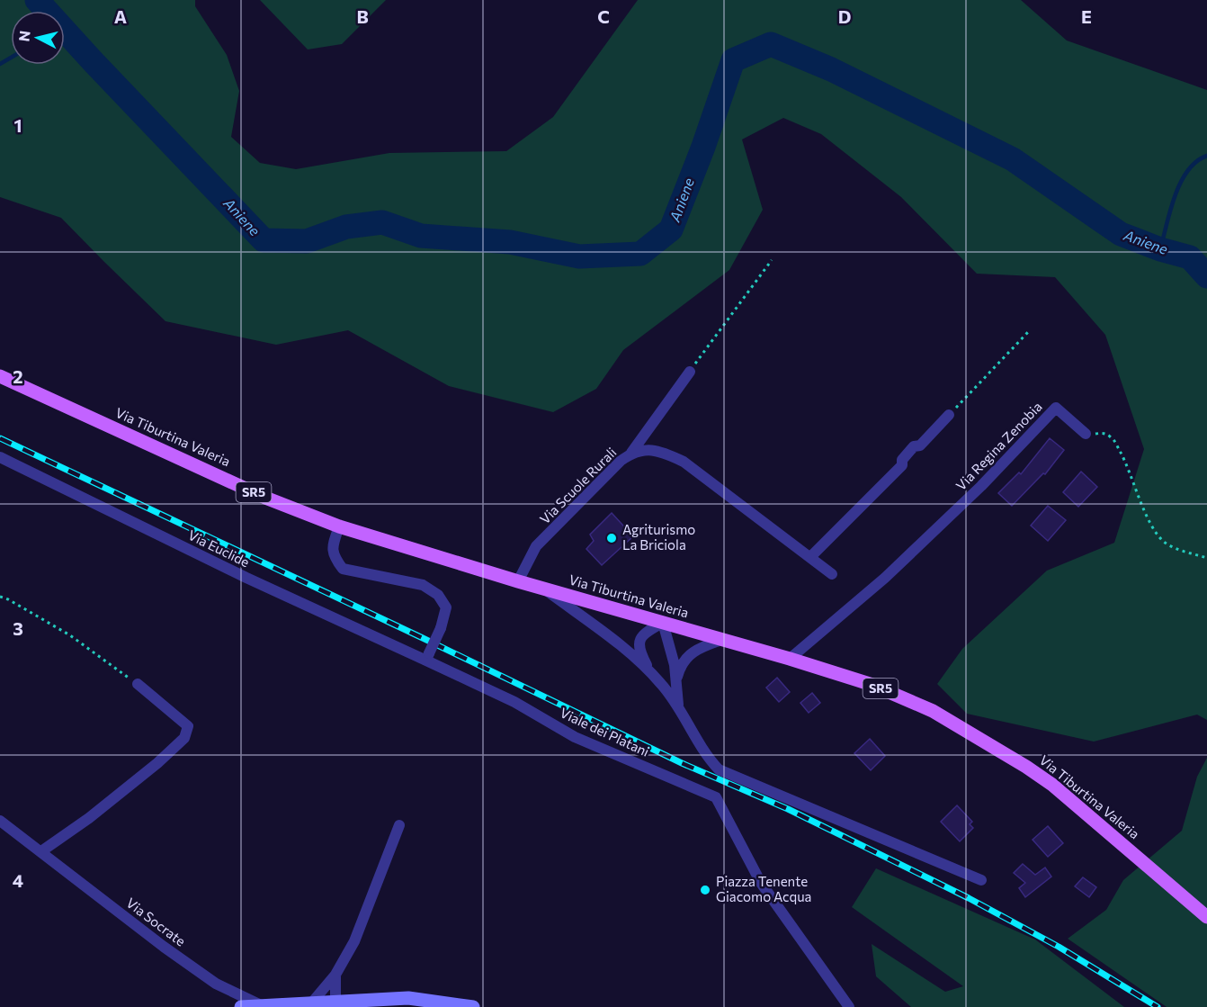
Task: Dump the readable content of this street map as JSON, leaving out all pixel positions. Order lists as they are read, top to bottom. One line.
{"streets":{"main road":["Via Tiburtina Valeria","SR5"],"street":["Via Regina Zenobia","Via Scuole Rurali","Via Euclide","Viale dei Platani","Via Socrate"]},"crossings":[["Via Tiburtina Valeria","Via Regina Zenobia"],["Via Tiburtina Valeria","Via Scuole Rurali"],["Via Euclide","Viale dei Platani"]],"water":["Aniene"],"places":["Agriturismo La Briciola","Piazza Tenente Giacomo Acqua"],"north":"left","grid":{"columns":["A","B","C","D","E"],"rows":["1","2","3","4"]}}
